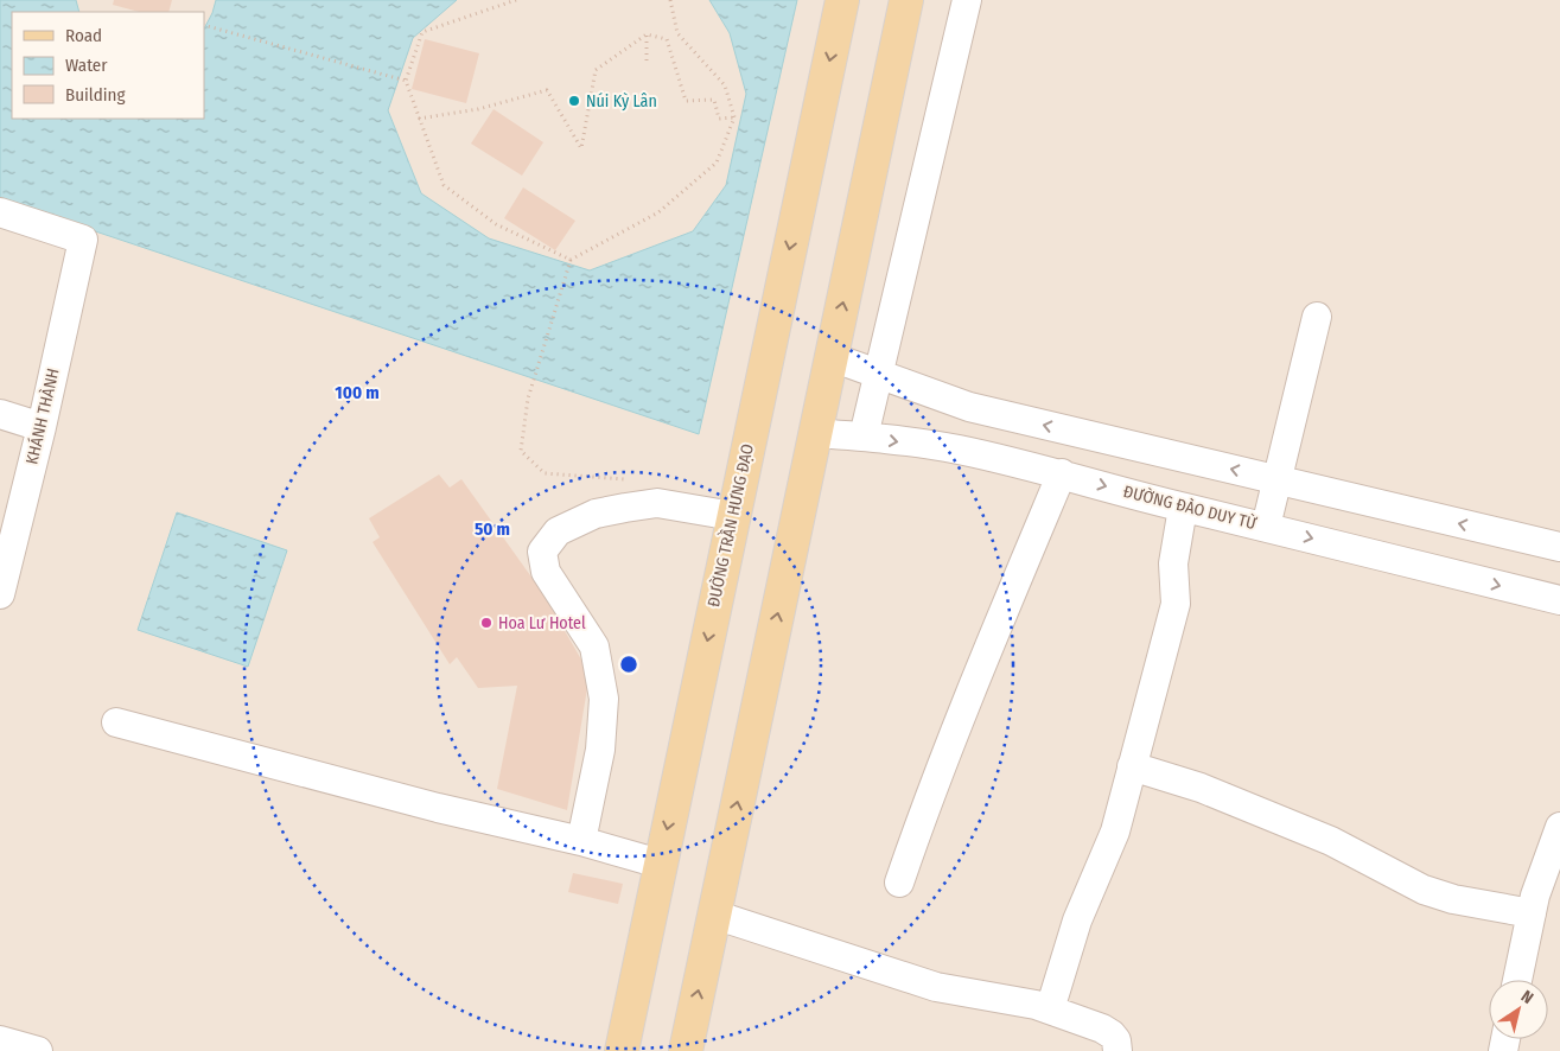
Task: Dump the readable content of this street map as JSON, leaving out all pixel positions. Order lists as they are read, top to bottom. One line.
{"streets":{"main road":["ĐƯỜNG TRẦN HƯNG ĐẠO"],"street":["KHÁNH THÀNH","ĐƯỜNG ĐÀO DUY TỪ"]},"places":["Núi Kỳ Lân","Hoa Lư Hotel"],"legend":["Road","Water","Building"],"north":"top right","rings":["100 m","50 m"]}
